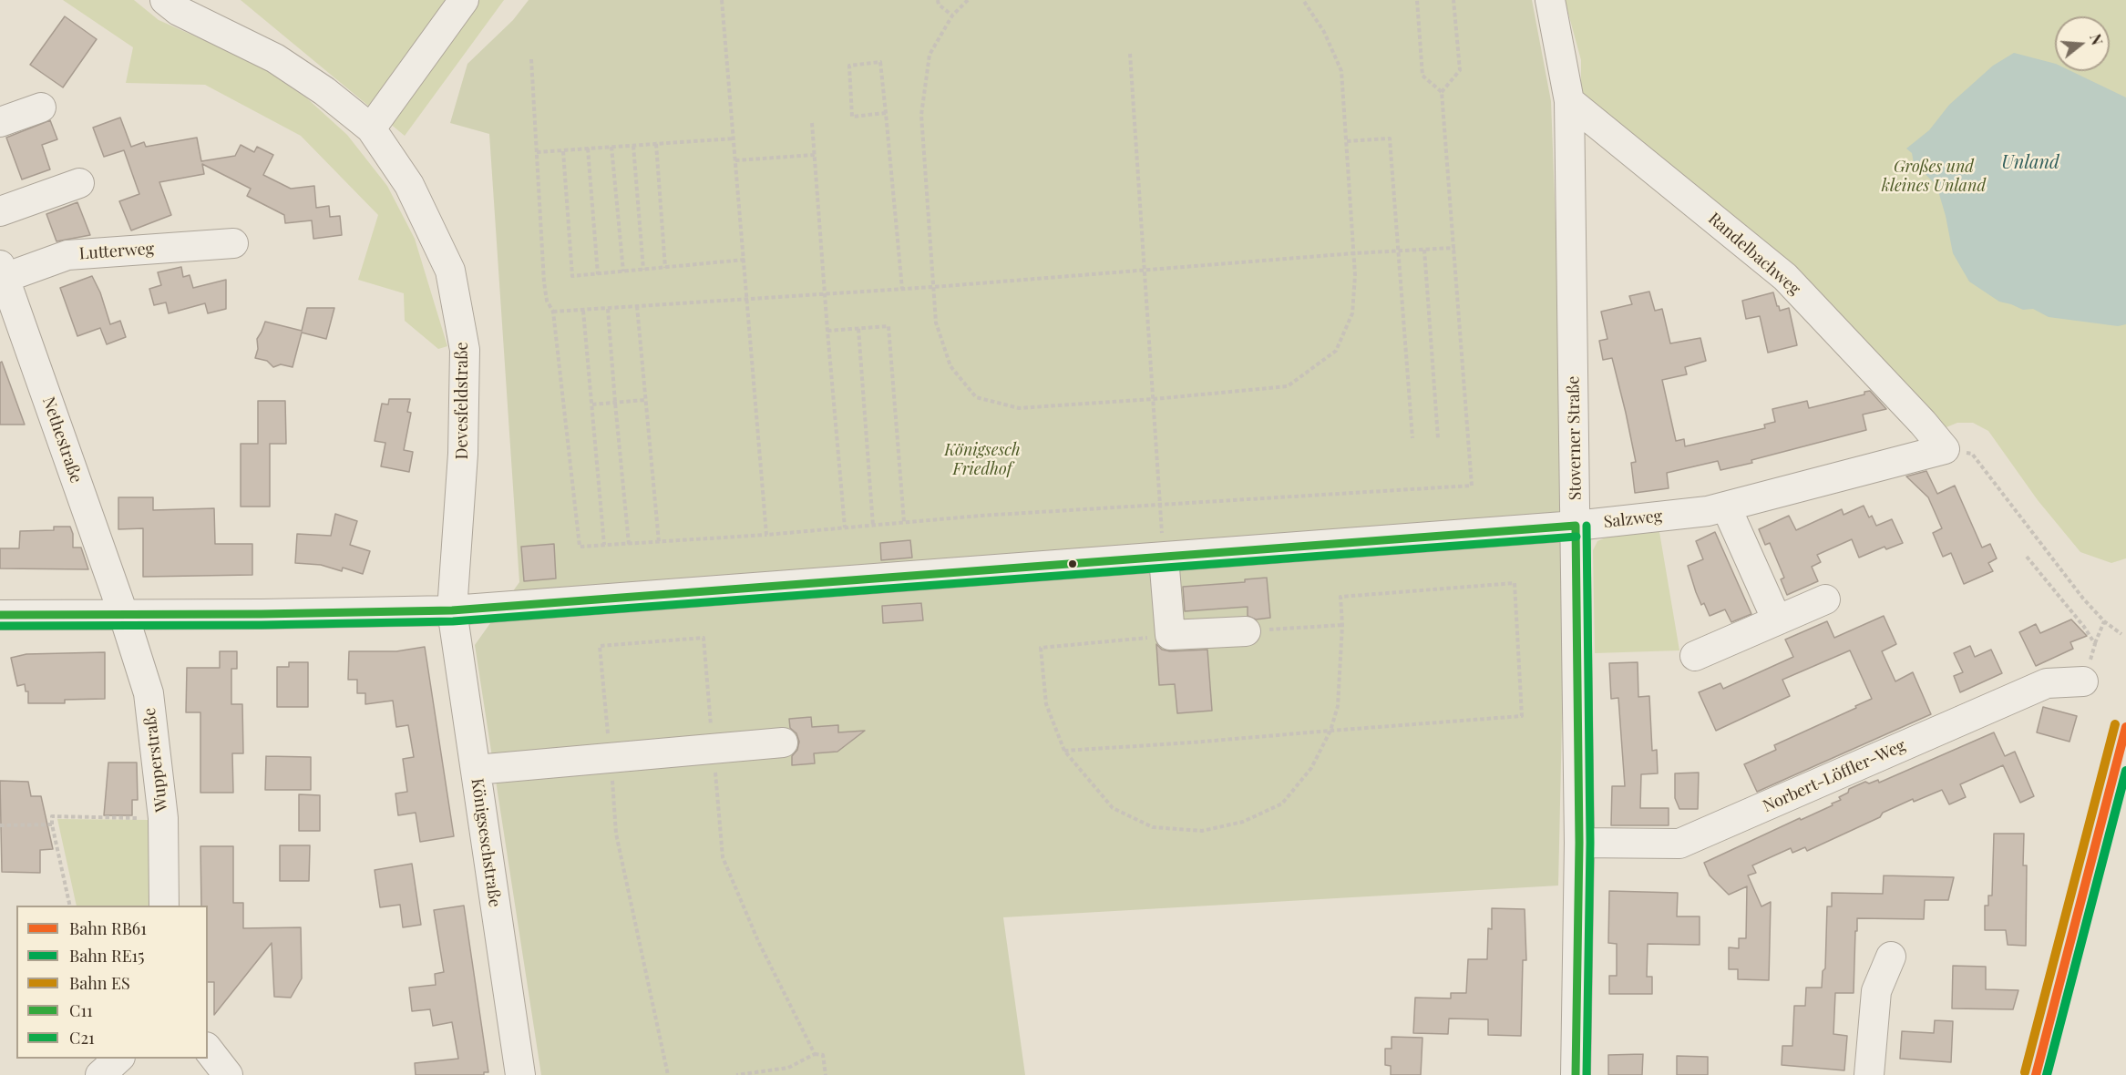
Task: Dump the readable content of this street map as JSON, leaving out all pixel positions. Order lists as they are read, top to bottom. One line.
{"streets":{"street":["Lutterweg","Randelbachweg","Devesfeldstraße","Stoverner Straße","Nethestraße","Salzweg","Wupperstraße","Norbert-Löffler-Weg","Königseschstraße"]},"crossings":[["Lutterweg","Nethestraße"],["Randelbachweg","Stoverner Straße"],["Randelbachweg","Salzweg"],["Devesfeldstraße","Salzweg"],["Devesfeldstraße","Königseschstraße"],["Stoverner Straße","Salzweg"],["Stoverner Straße","Norbert-Löffler-Weg"],["Nethestraße","Salzweg"],["Nethestraße","Wupperstraße"],["Salzweg","Wupperstraße"],["Salzweg","Königseschstraße"]],"water":["Unland"],"parks":["Großes und kleines Unland","Königsesch Friedhof"],"lines":["transit line C11","transit line C21","rail line ES","rail line RB61","rail line RE15"],"legend":["Bahn RB61","Bahn RE15","Bahn ES","C11","C21"],"north":"right"}
